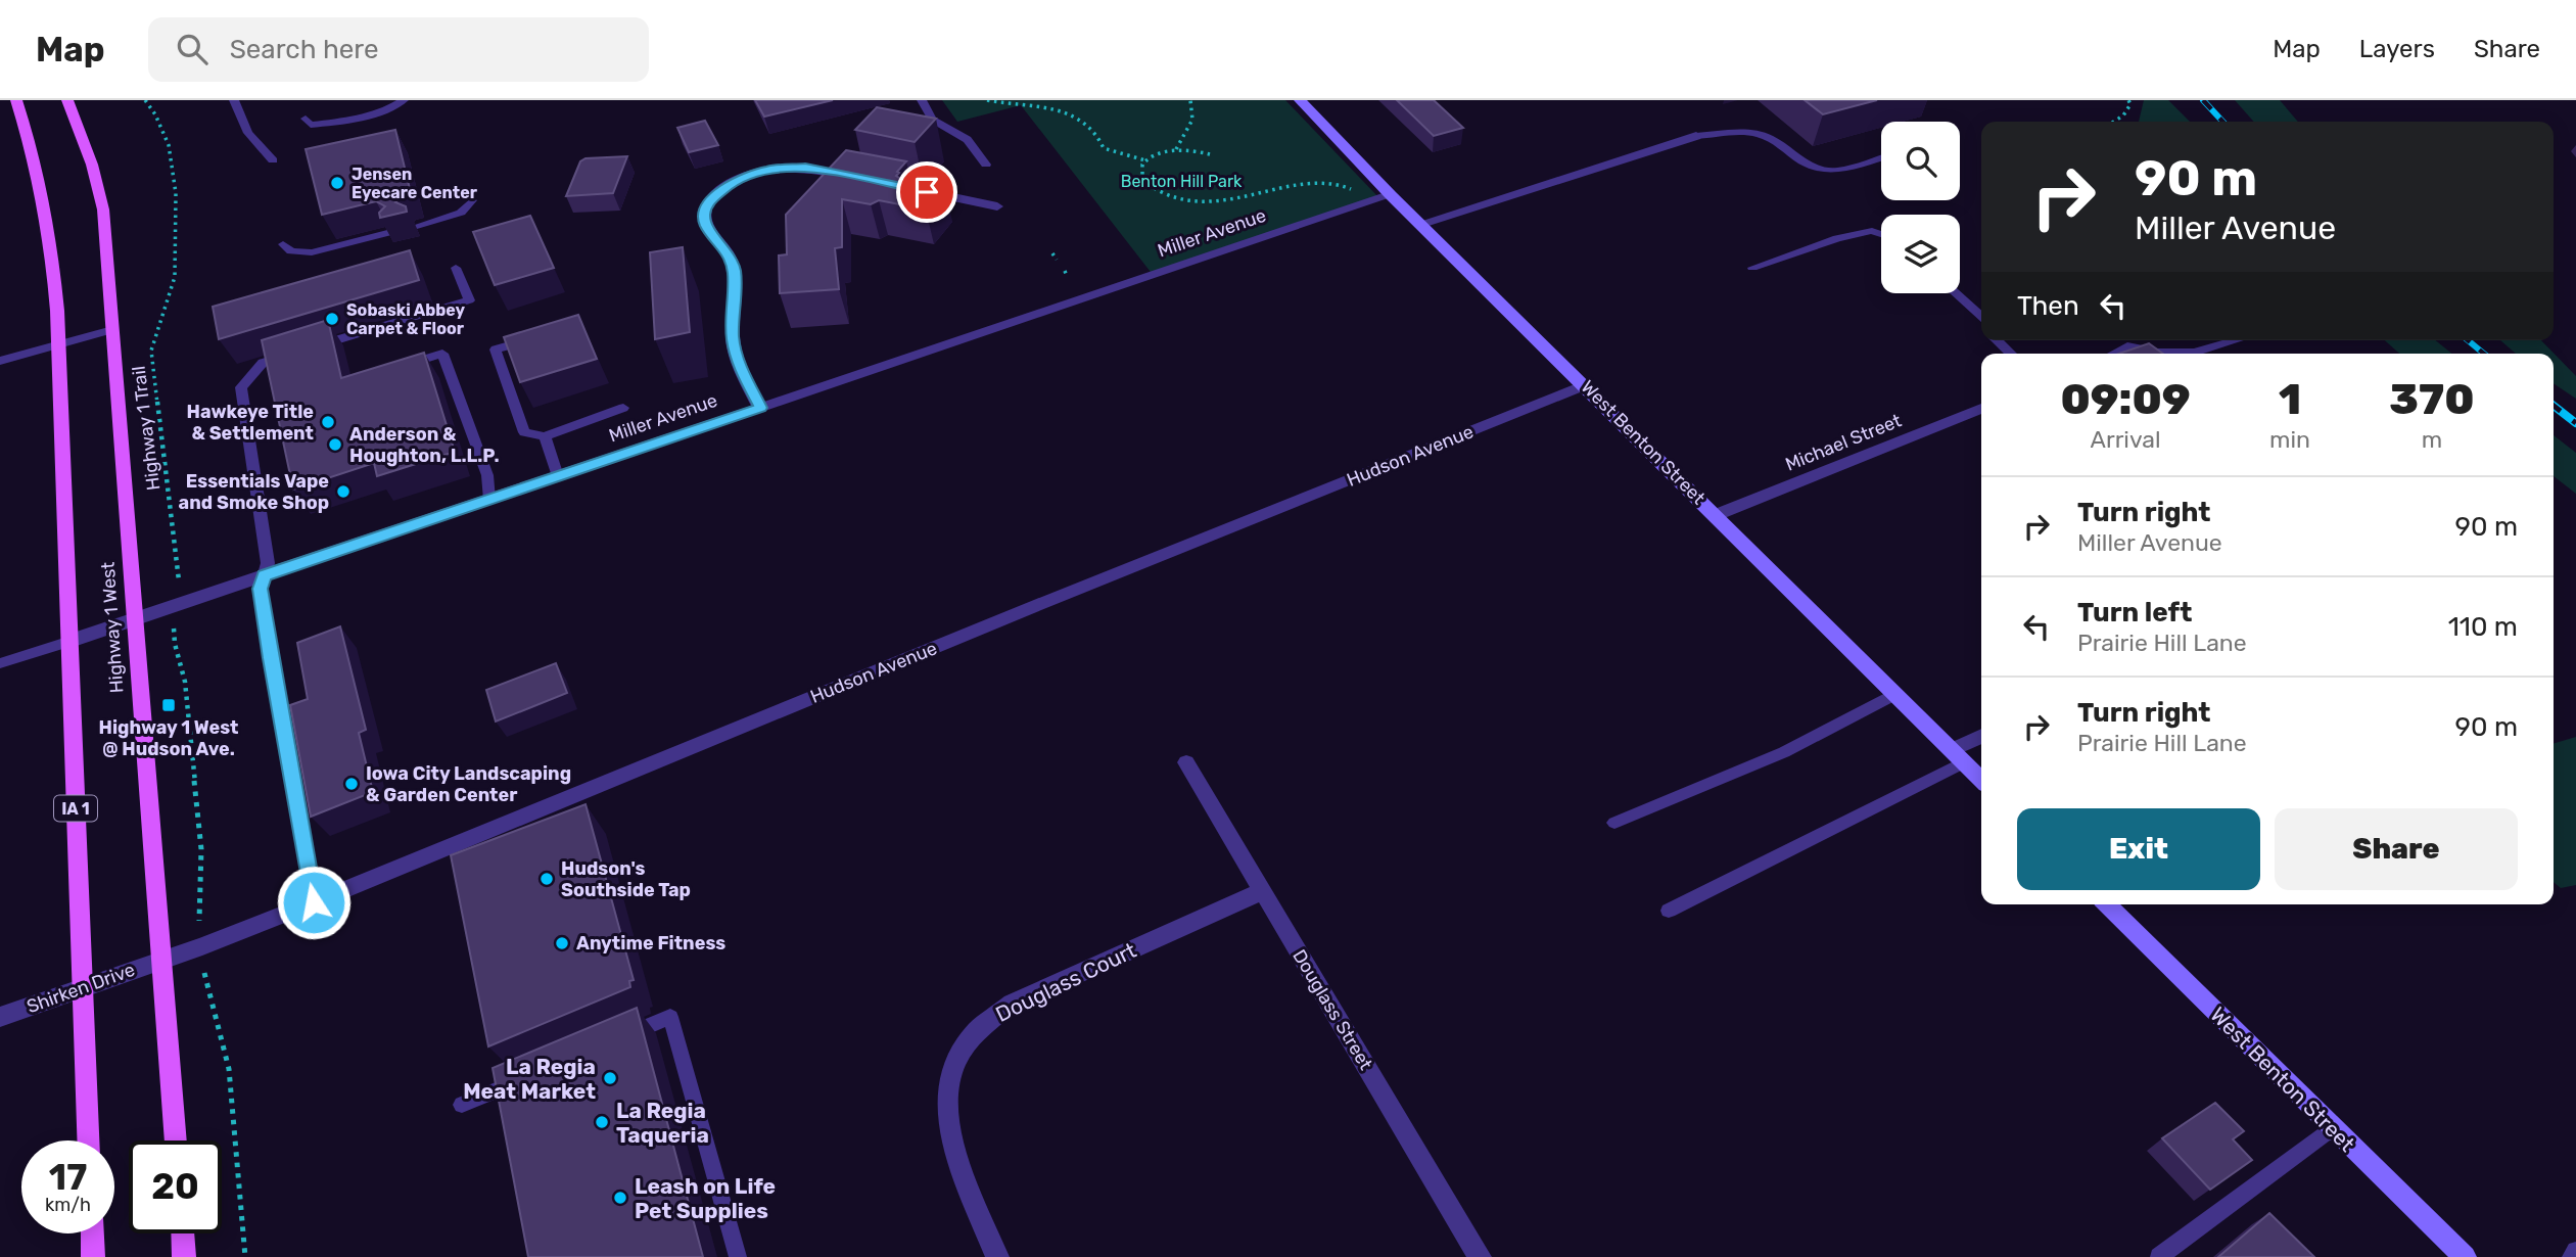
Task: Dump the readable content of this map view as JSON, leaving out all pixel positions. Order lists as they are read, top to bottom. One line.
{"streets":{"main road":["Highway 1 West","IA 1"],"street":["Miller Avenue","West Benton Street","Michael Street","Hudson Avenue","Douglass Court","Shirken Drive","Douglass Street"],"path":["Highway 1 Trail"]},"crossings":[["Miller Avenue","West Benton Street"],["Miller Avenue","Highway 1 West"],["Miller Avenue","IA 1"],["West Benton Street","Michael Street"],["West Benton Street","Hudson Avenue"],["Hudson Avenue","Highway 1 West"],["Hudson Avenue","Shirken Drive"],["Highway 1 West","Shirken Drive"],["IA 1","Shirken Drive"],["Douglass Court","Douglass Street"]],"parks":["Benton Hill Park"],"places":{"other":["Jensen Eyecare Center","Sobaski Abbey Carpet & Floor","Hawkeye Title & Settlement","Anderson & Houghton, L.L.P.","Essentials Vape and Smoke Shop","Iowa City Landscaping & Garden Center","Hudson's Southside Tap","Anytime Fitness","La Regia Meat Market","La Regia Taqueria","Leash on Life Pet Supplies"],"transit":["Highway 1 West @ Hudson Ave."]},"page":{"header":"Map","search":"Search here","nav":["Map","Layers","Share"],"turn":["90 m","Miller Avenue"],"then":"Then","eta":["09:09","Arrival","1","min","370","m"],"list":[{"name":"Turn right","note":"Miller Avenue","value":"90 m"},{"name":"Turn left","note":"Prairie Hill Lane","value":"110 m"},{"name":"Turn right","note":"Prairie Hill Lane","value":"90 m"}],"buttons":["Exit","Share"],"speed":"17 km/h","limit":"20"}}
